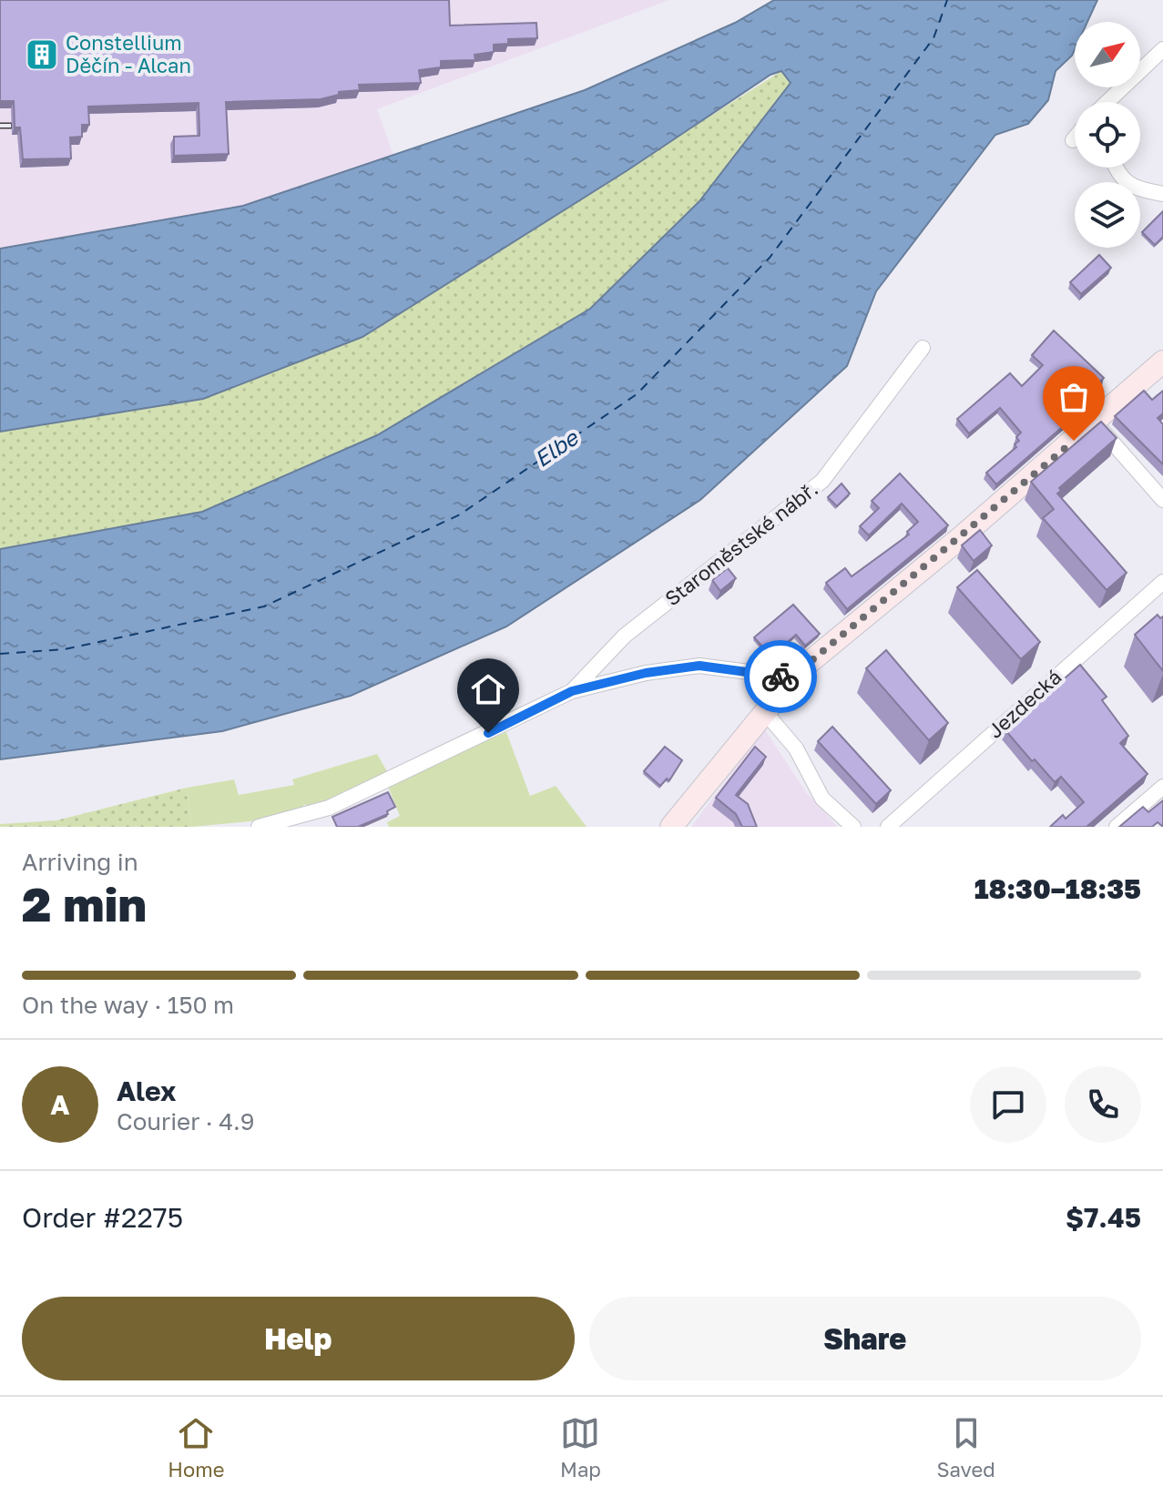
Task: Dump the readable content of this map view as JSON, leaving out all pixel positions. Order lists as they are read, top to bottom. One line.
{"streets":{"street":["Staroměstské nábř.","Jezdecká"]},"water":["Elbe"],"places":{"building":["Constellium Děčín - Alcan"]},"north":"top right","page":{"heading":["2 min","Arriving in","18:30–18:35"],"panel":["Alex","Courier · 4.9","Order #2275","$7.45"],"bar":"On the way · 150 m","round":"A","buttons":["Help","Share"],"tabs":["Home","Map","Saved"]}}
